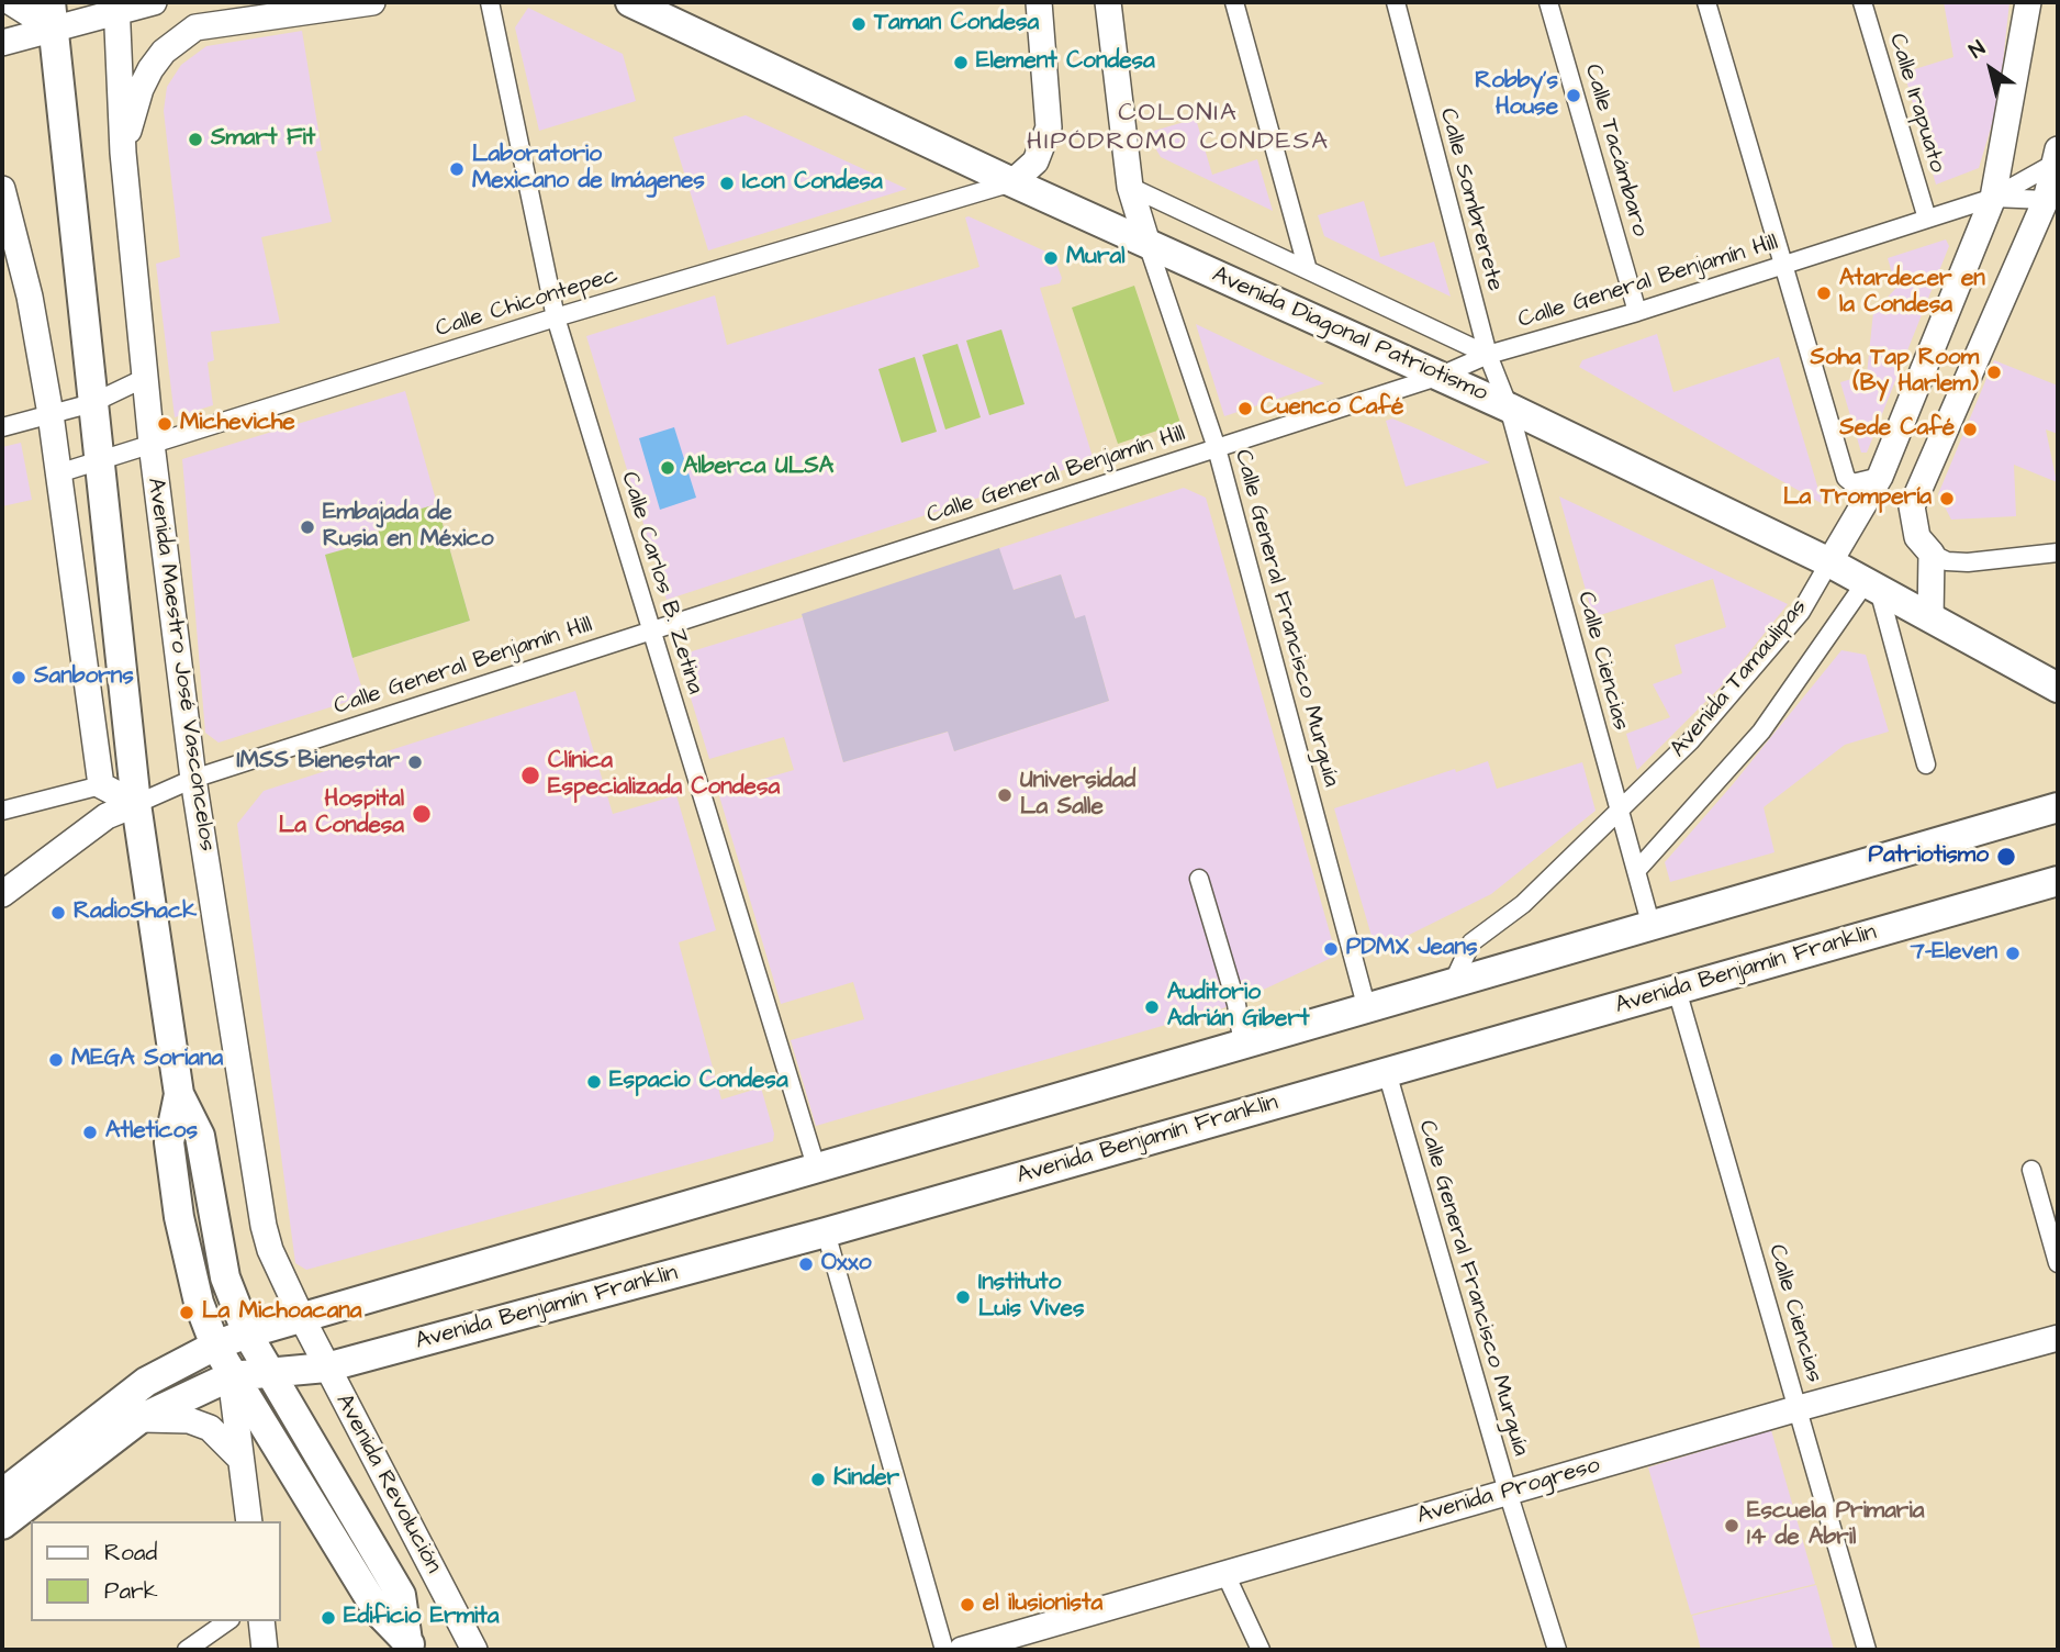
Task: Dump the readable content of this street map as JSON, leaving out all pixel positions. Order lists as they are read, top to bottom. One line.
{"streets":{"main road":["Avenida Diagonal Patriotismo","Avenida Maestro José Vasconcelos","Avenida Tamaulipas","Avenida Benjamín Franklin","Avenida Revolución","Avenida Progreso"],"street":["Calle Irapuato","Calle Tacámbaro","Calle Sombrerete","Calle General Benjamín Hill","Calle Chicontepec","Calle Carlos B. Zetina","Calle General Francisco Murguía","Calle Ciencias"]},"crossings":[["Calle Irapuato","Calle General Benjamín Hill"],["Calle Tacámbaro","Calle General Benjamín Hill"],["Calle Sombrerete","Calle General Benjamín Hill"],["Calle Sombrerete","Avenida Diagonal Patriotismo"],["Calle Sombrerete","Calle Ciencias"],["Calle General Benjamín Hill","Avenida Diagonal Patriotismo"],["Calle General Benjamín Hill","Calle Carlos B. Zetina"],["Calle General Benjamín Hill","Calle General Francisco Murguía"],["Calle General Benjamín Hill","Avenida Maestro José Vasconcelos"],["Calle General Benjamín Hill","Avenida Tamaulipas"],["Calle Chicontepec","Avenida Diagonal Patriotismo"],["Calle Chicontepec","Calle Carlos B. Zetina"],["Calle Chicontepec","Avenida Maestro José Vasconcelos"],["Avenida Diagonal Patriotismo","Calle General Francisco Murguía"],["Avenida Diagonal Patriotismo","Calle Ciencias"],["Avenida Diagonal Patriotismo","Avenida Tamaulipas"],["Calle General Francisco Murguía","Avenida Benjamín Franklin"],["Calle General Francisco Murguía","Avenida Progreso"],["Calle Ciencias","Avenida Tamaulipas"],["Calle Ciencias","Avenida Benjamín Franklin"],["Calle Ciencias","Avenida Progreso"],["Avenida Maestro José Vasconcelos","Avenida Revolución"],["Avenida Benjamín Franklin","Avenida Revolución"]],"districts":["COLONIA HIPÓDROMO CONDESA"],"places":["Taman Condesa","Element Condesa","Robby's House","Smart Fit","Laboratorio Mexicano de Imágenes","Icon Condesa","Mural","Atardecer en la Condesa","Soha Tap Room (By Harlem)","Cuenco Café","Micheviche","Sede Café","Alberca ULSA","La Trompería","Embajada de Rusia en México","Sanborns","IMSS Bienestar","Clínica Especializada Condesa","Universidad La Salle","Hospital La Condesa","Patriotismo","RadioShack","PDMX Jeans","7-Eleven","Auditorio Adrián Gibert","MEGA Soriana","Espacio Condesa","Atleticos","Oxxo","Instituto Luis Vives","La Michoacana","Kinder","Escuela Primaria 14 de Abril","el ilusionista","Edificio Ermita"],"legend":["Road","Park"],"north":"top left"}
